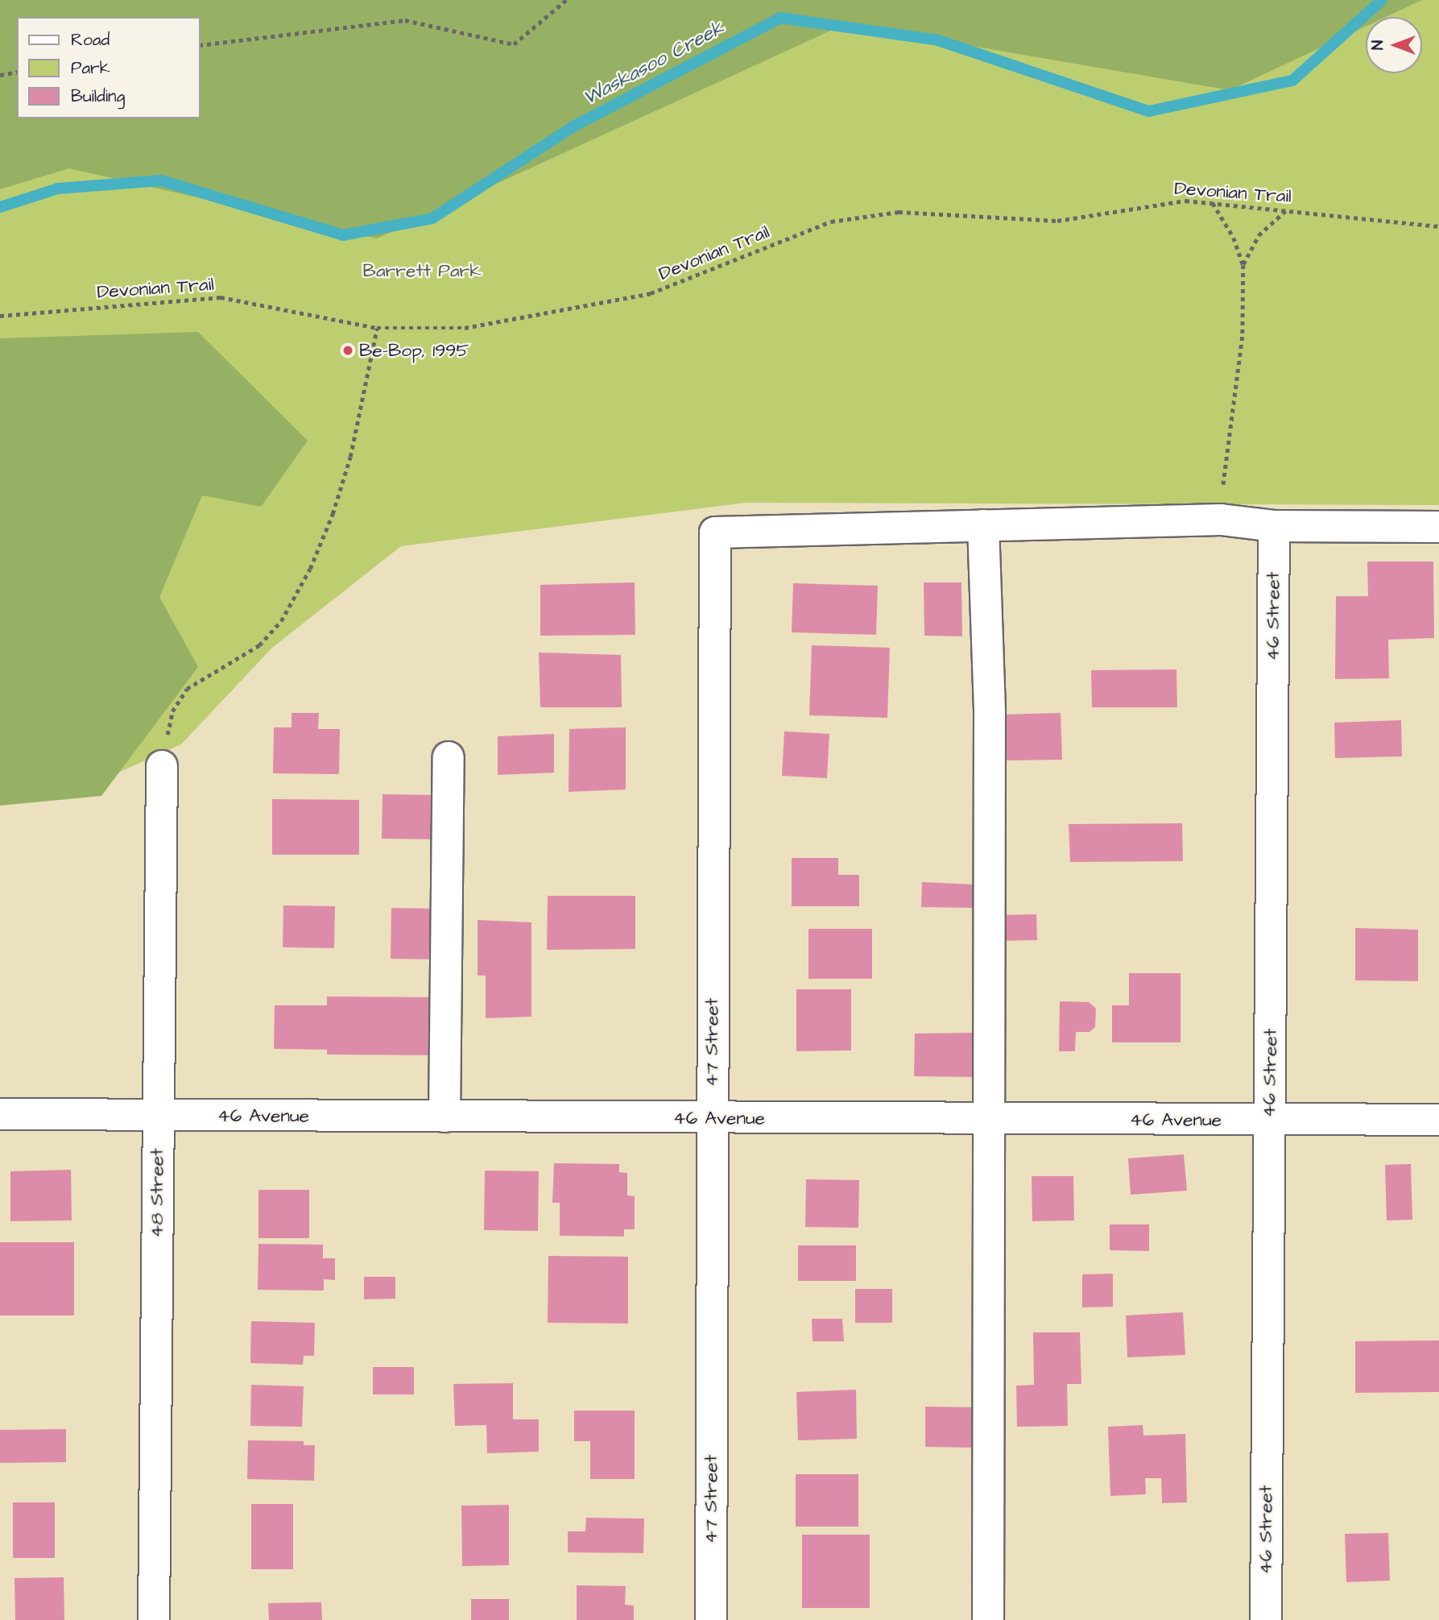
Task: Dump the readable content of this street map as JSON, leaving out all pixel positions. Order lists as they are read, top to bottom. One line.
{"streets":{"street":["46 Street","47 Street","46 Avenue","48 Street"],"path":["Devonian Trail"]},"crossings":[["46 Street","46 Avenue"],["47 Street","46 Avenue"],["46 Avenue","48 Street"]],"water":["Waskasoo Creek"],"parks":["Barrett Park"],"places":["Be-Bop, 1995"],"legend":["Road","Park","Building"],"north":"left"}
